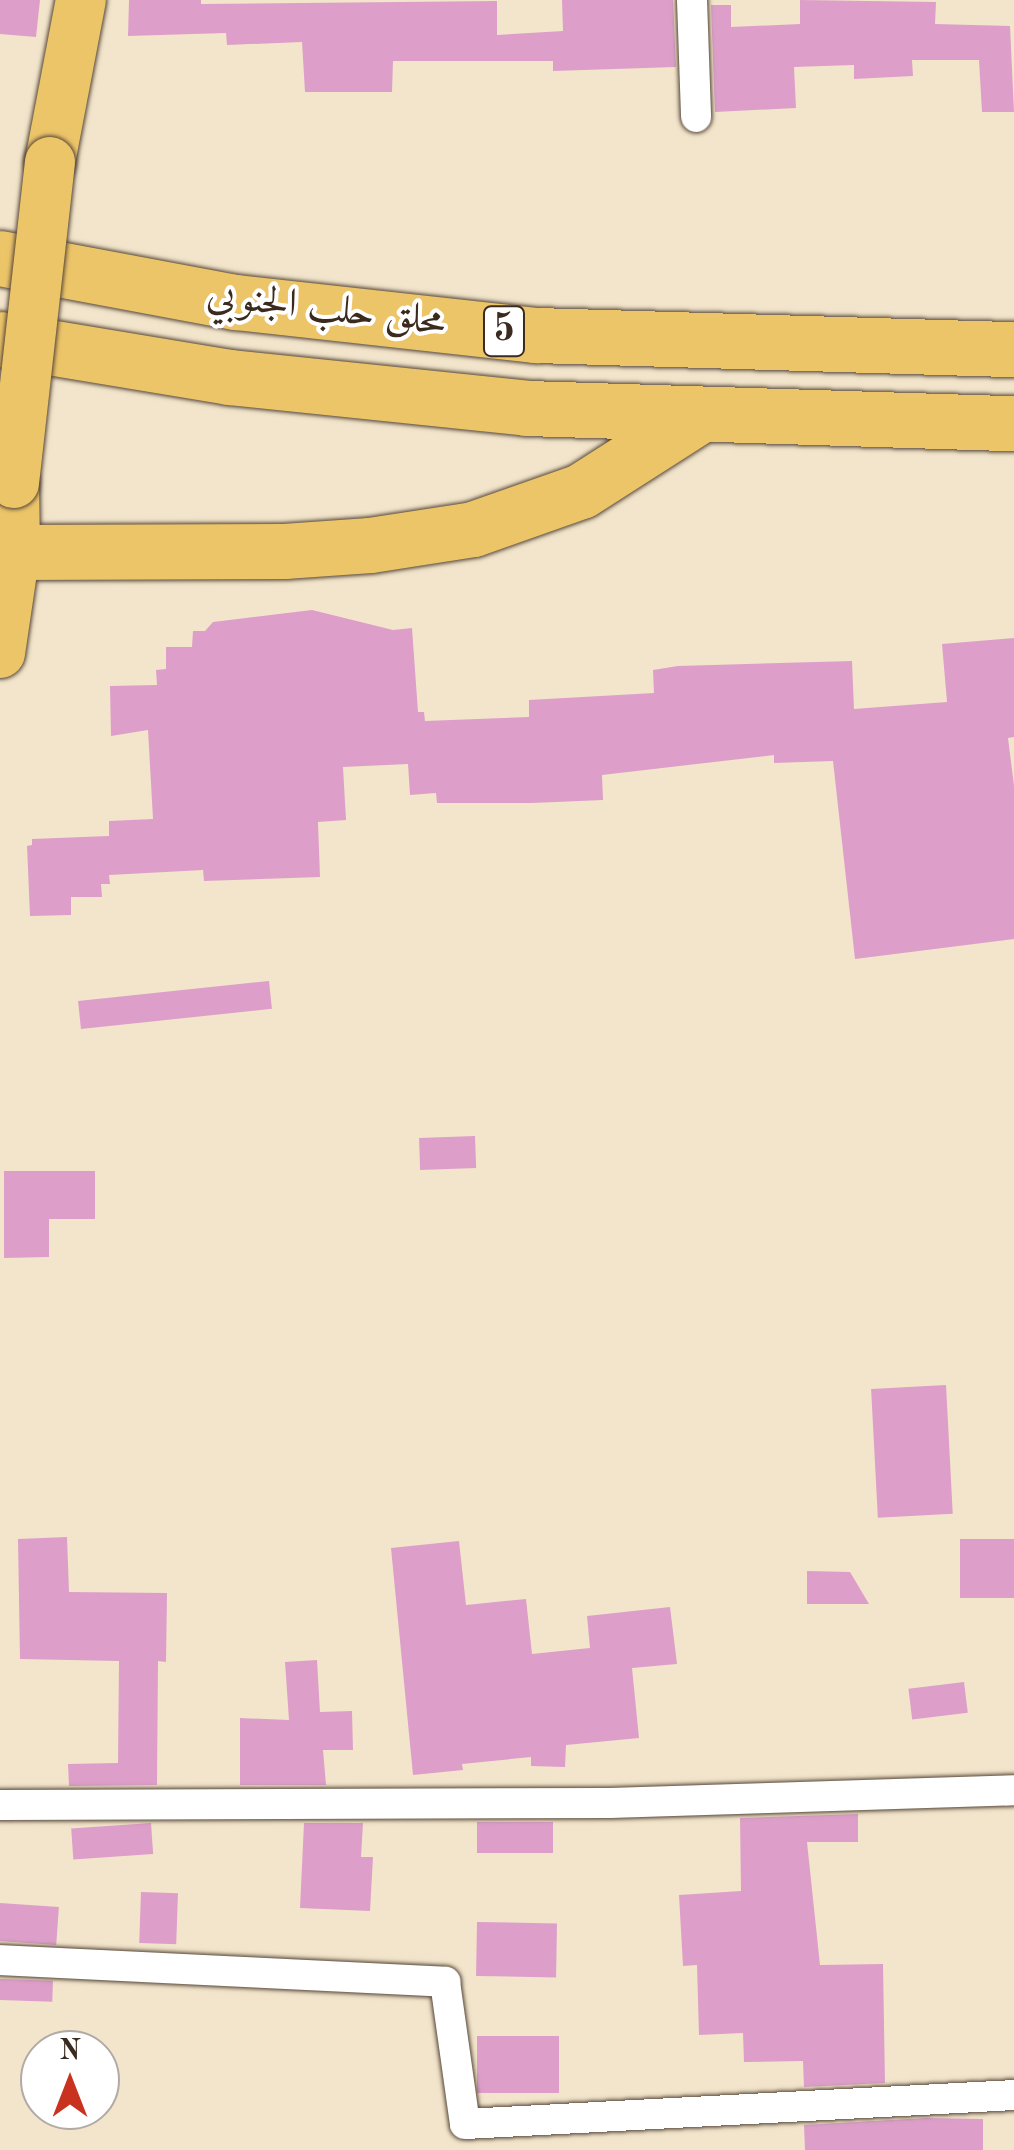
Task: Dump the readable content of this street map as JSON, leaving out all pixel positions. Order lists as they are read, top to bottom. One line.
{"streets":{"highway":["محلق حلب الجنوبي","5"]},"north":"top"}
